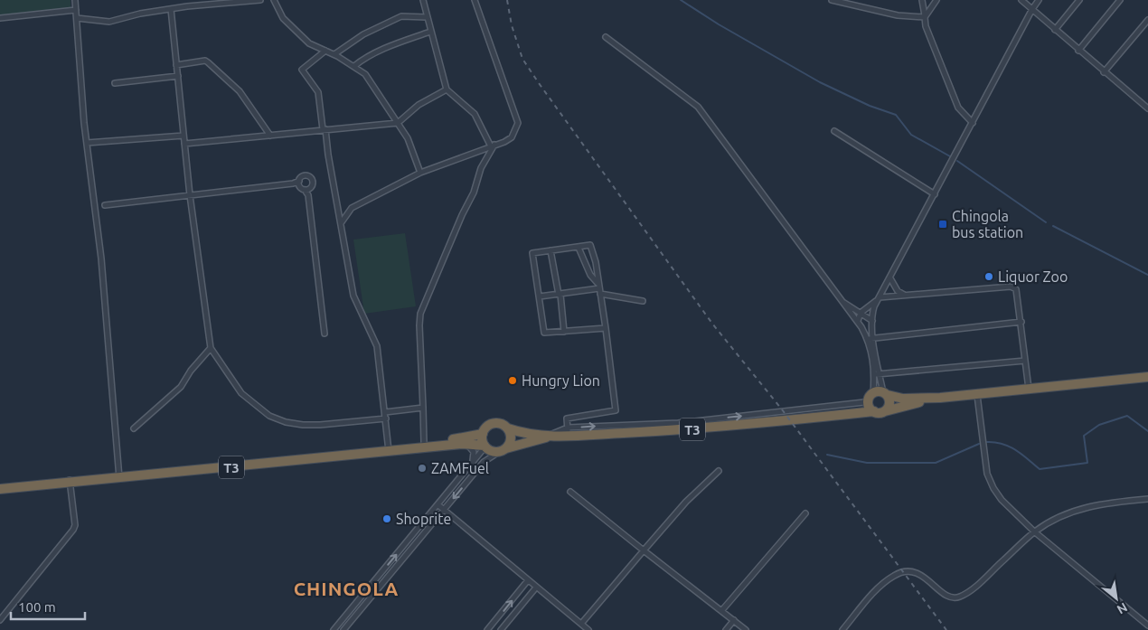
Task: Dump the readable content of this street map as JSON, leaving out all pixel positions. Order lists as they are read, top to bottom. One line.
{"streets":{"highway":["T3"]},"districts":["CHINGOLA"],"places":{"transit":["Chingola bus station"],"other":["Liquor Zoo","Hungry Lion","ZAMFuel","Shoprite"]},"scale_bar":"100 m","north":"bottom right"}
